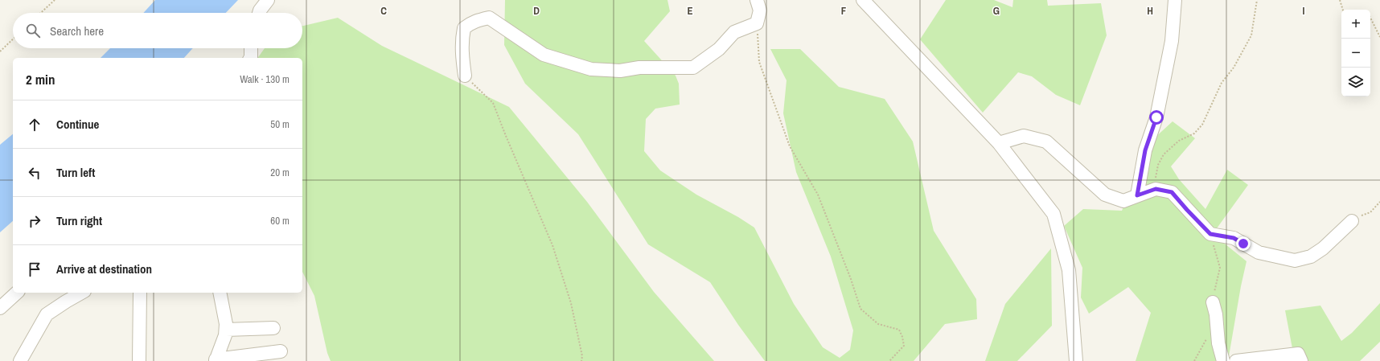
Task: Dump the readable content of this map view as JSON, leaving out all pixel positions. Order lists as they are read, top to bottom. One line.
{"page":{"map_buttons":["+","−"],"search":"Search here","heading":["2 min","Walk · 130 m"],"list":[["Continue","50 m"],["Turn left","20 m"],["Turn right","60 m"],"Arrive at destination"]},"grid":{"columns":["C","D","E","F","G","H","I"]}}
